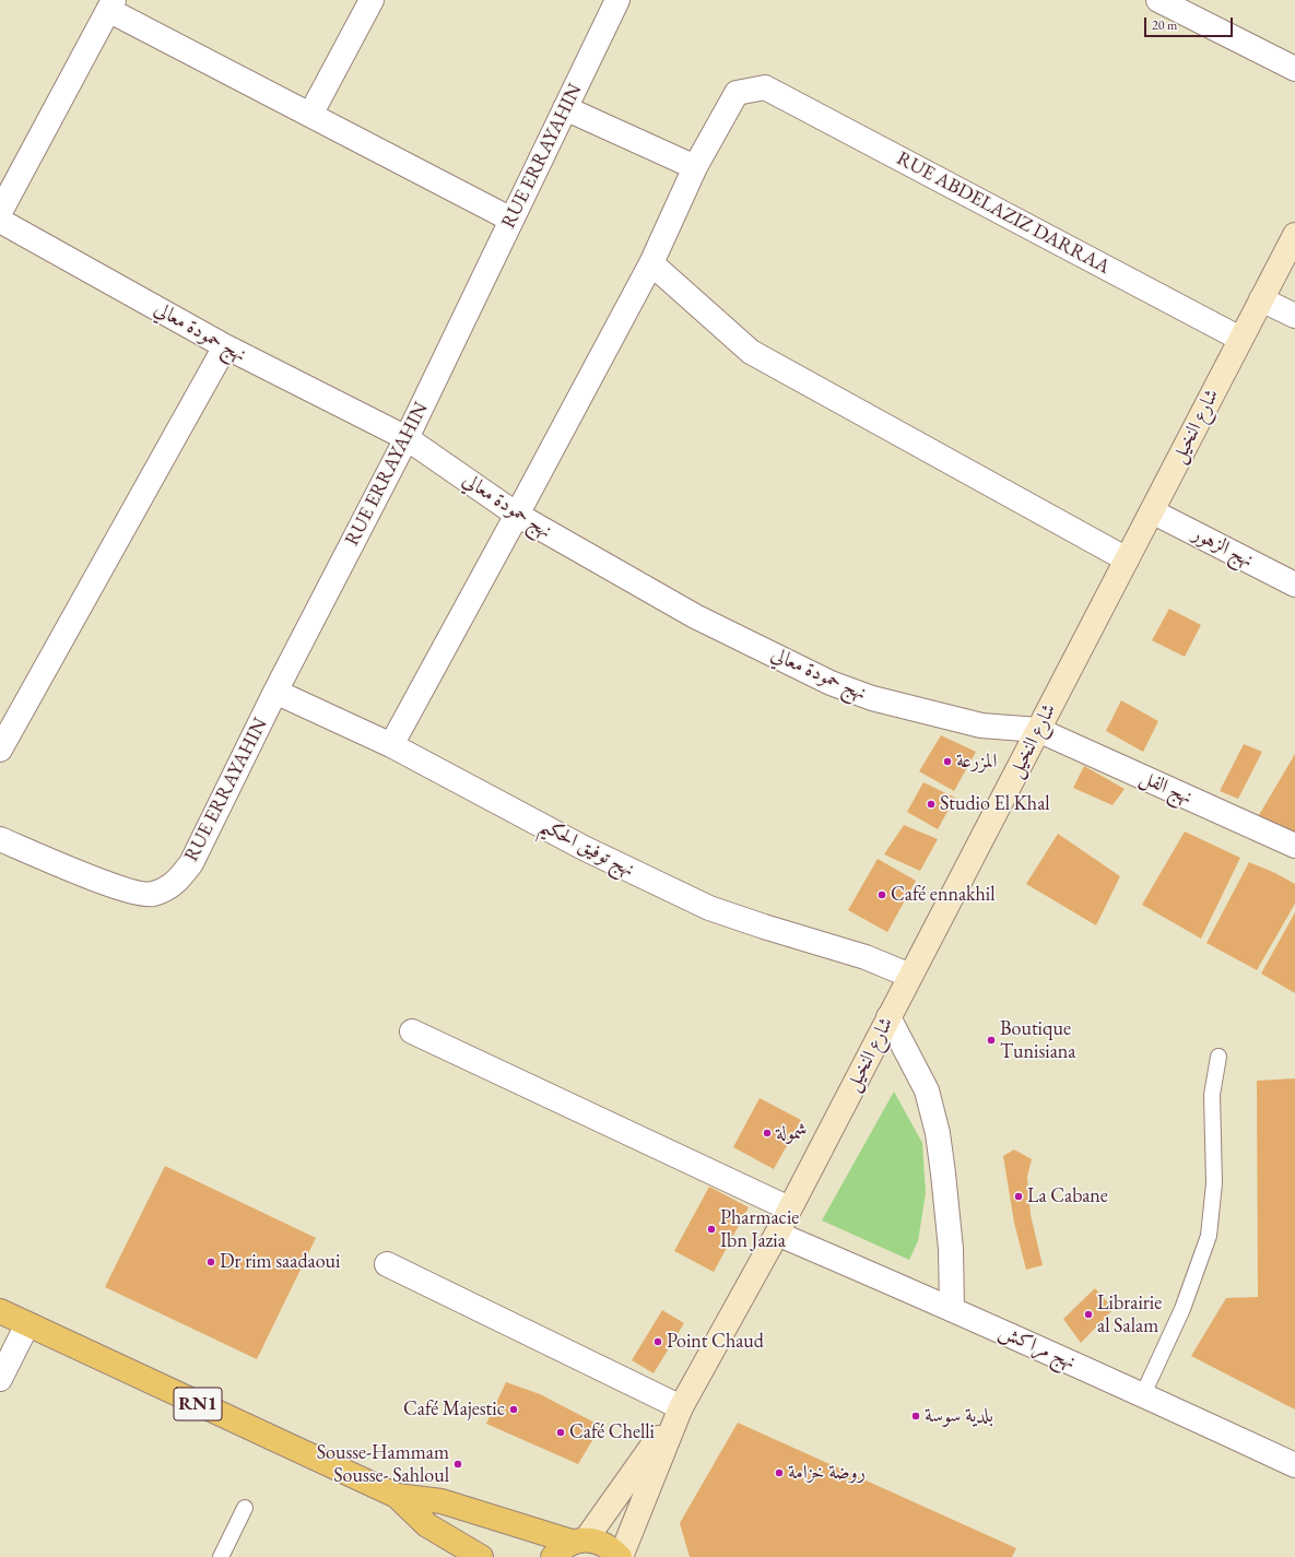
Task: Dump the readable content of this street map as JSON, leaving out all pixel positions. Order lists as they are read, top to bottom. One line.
{"streets":{"main road":["RN1"],"street":["RUE ERRAYAHIN","RUE ABDELAZIZ DARRAA","نهج حمودة معالي","شارع النخيل","نهج الزهور","نهج الفل","نهج توفيق الحكيم","نهج مراكش"]},"crossings":[["RUE ERRAYAHIN","نهج حمودة معالي"],["RUE ERRAYAHIN","نهج توفيق الحكيم"],["RUE ABDELAZIZ DARRAA","شارع النخيل"],["نهج حمودة معالي","شارع النخيل"],["نهج حمودة معالي","نهج الفل"],["شارع النخيل","نهج الزهور"],["شارع النخيل","نهج الفل"],["شارع النخيل","نهج توفيق الحكيم"],["شارع النخيل","نهج مراكش"]],"places":["المزرعة","Studio El Khal","Café ennakhil","Boutique Tunisiana","شمولة","La Cabane","Pharmacie Ibn Jazia","Dr rim saadaoui","Librairie al Salam","Point Chaud","Café Majestic","بلدية سوسة","Café Chelli","Sousse-Hammam Sousse- Sahloul","روضة خزامة"],"scale_bar":"20 m"}
